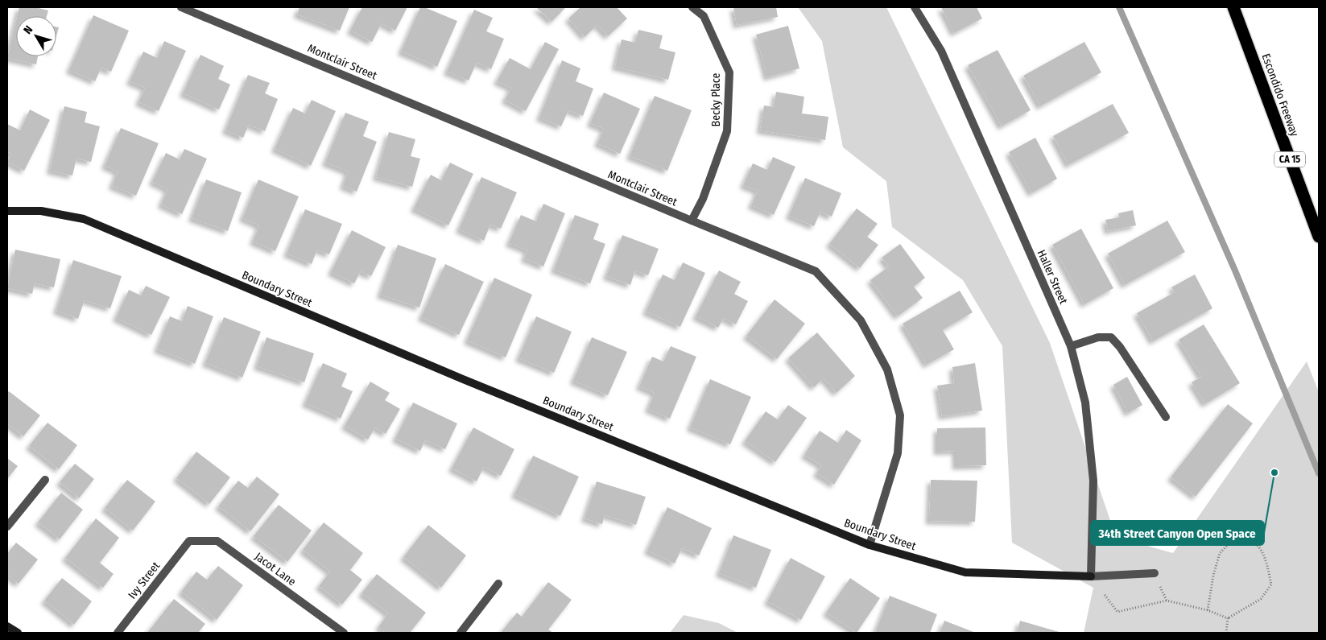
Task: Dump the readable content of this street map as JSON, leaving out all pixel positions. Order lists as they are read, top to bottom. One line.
{"streets":{"highway":["Escondido Freeway","CA 15"],"street":["Montclair Street","Becky Place","Haller Street","Boundary Street","Jacot Lane","Ivy Street"]},"crossings":[["Montclair Street","Becky Place"],["Montclair Street","Boundary Street"],["Haller Street","Boundary Street"],["Jacot Lane","Ivy Street"]],"places":["34th Street Canyon Open Space"],"north":"top left"}
